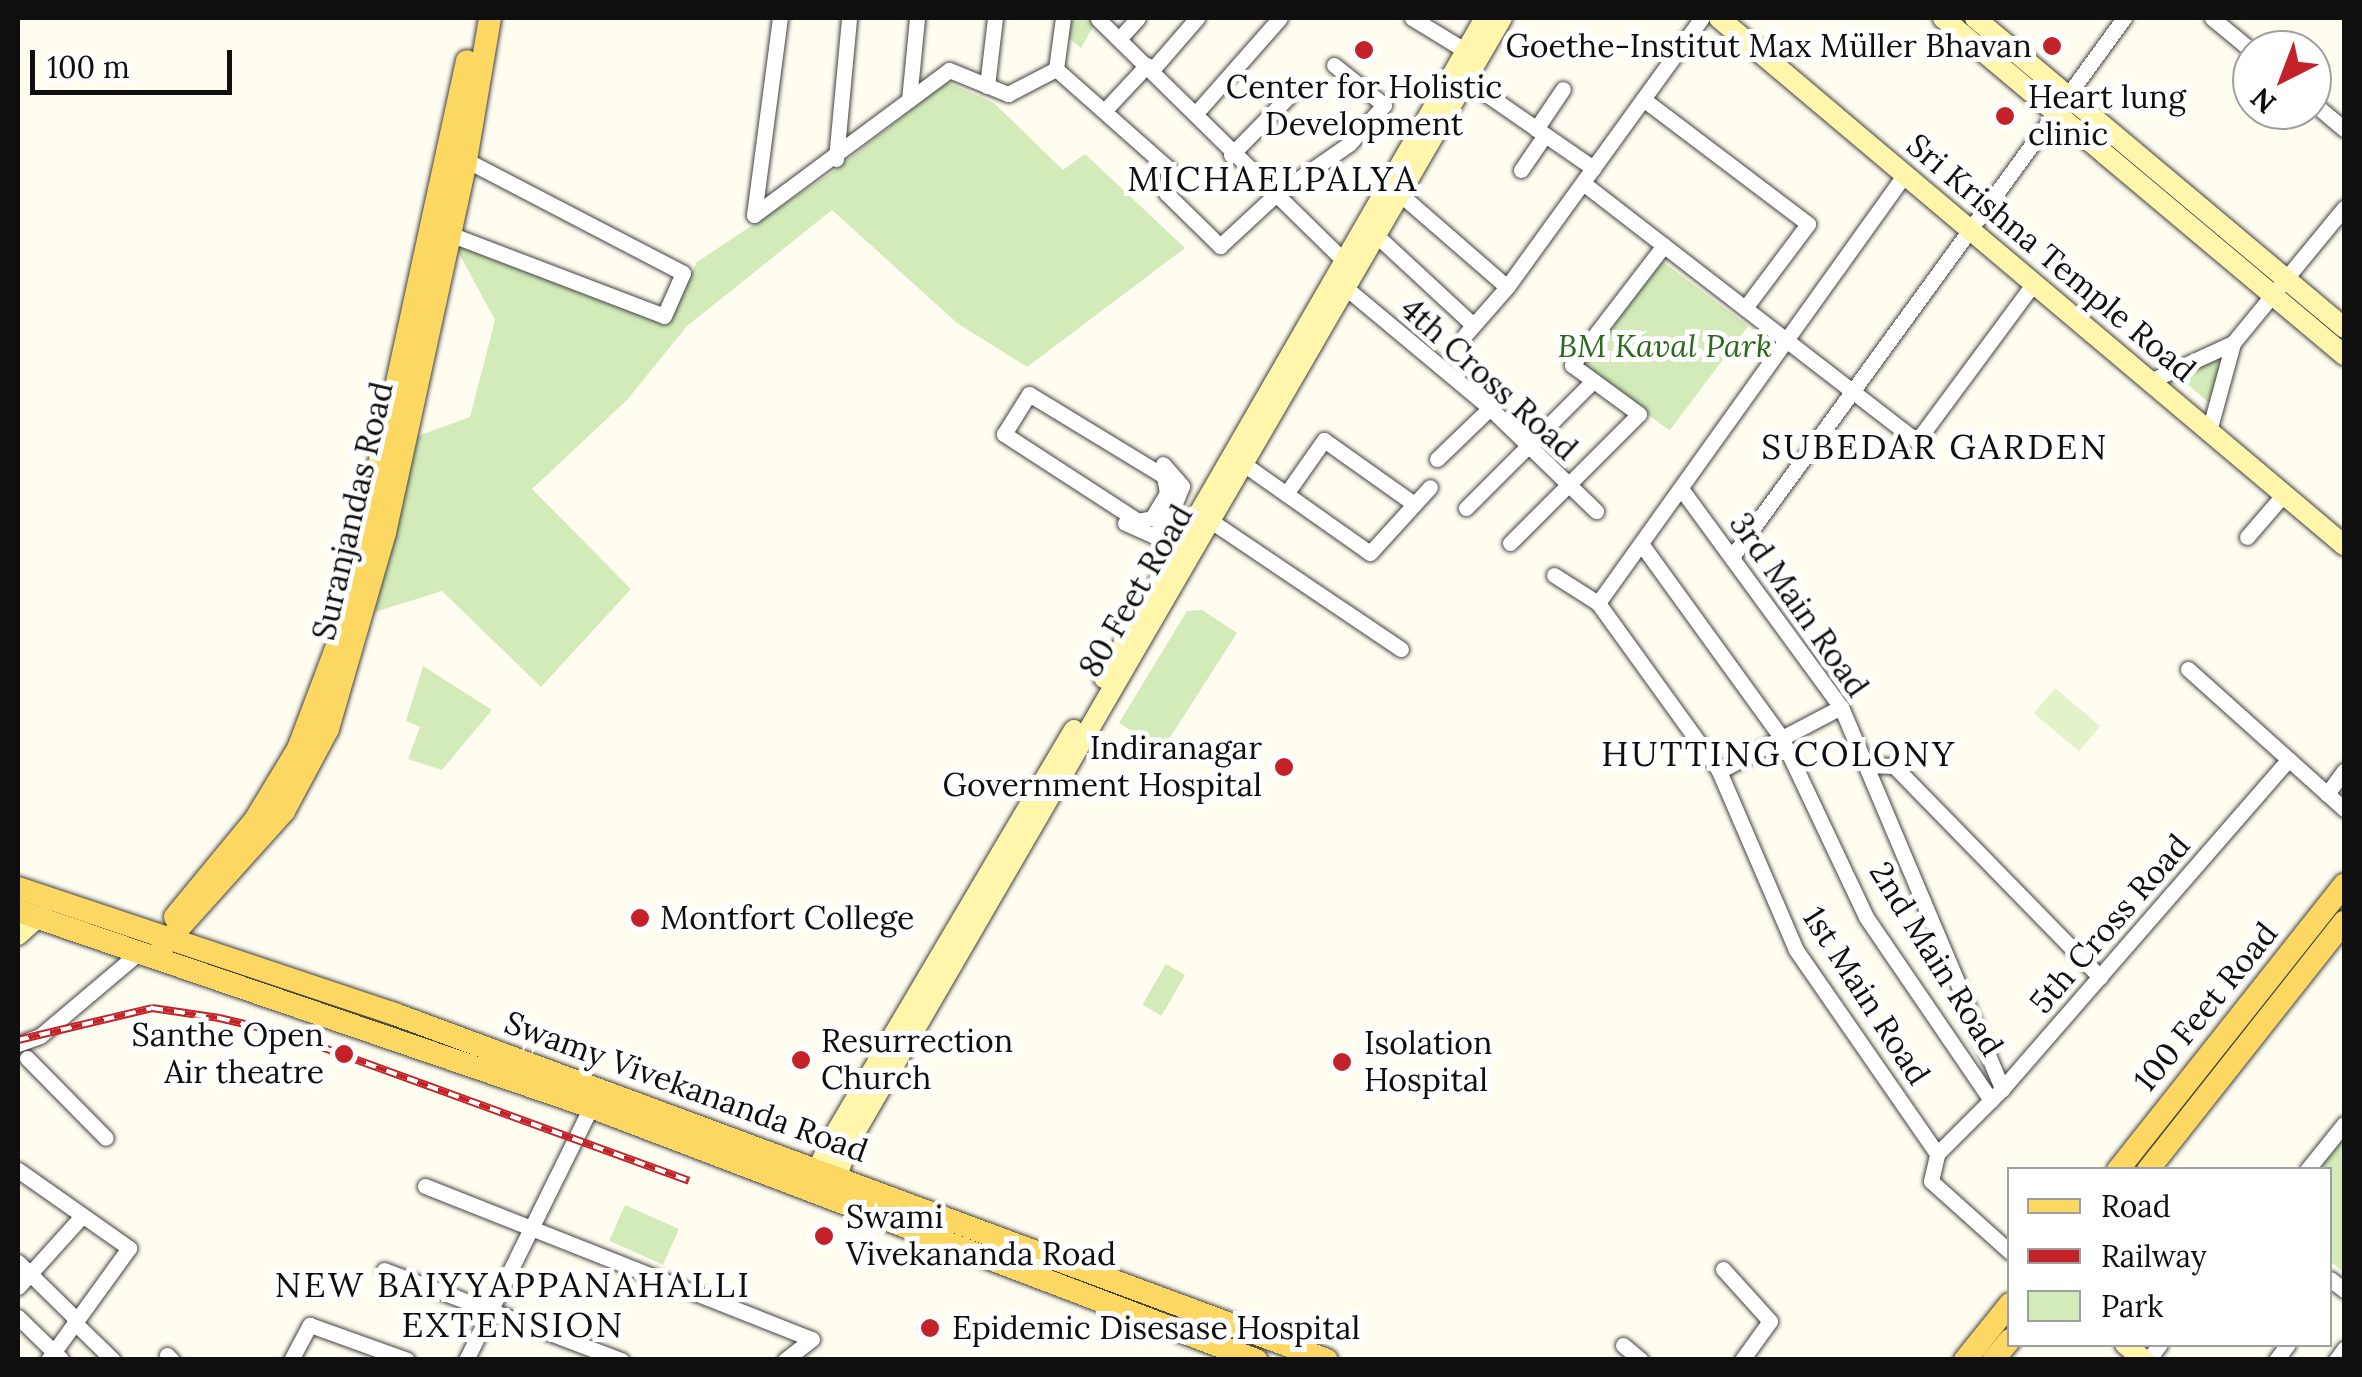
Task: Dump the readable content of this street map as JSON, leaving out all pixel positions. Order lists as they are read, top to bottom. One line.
{"streets":{"main road":["Sri Krishna Temple Road","Suranjandas Road","80 Feet Road","100 Feet Road","Swamy Vivekananda Road"],"street":["4th Cross Road","3rd Main Road","5th Cross Road","2nd Main Road","1st Main Road"]},"crossings":[["4th Cross Road","80 Feet Road"],["Suranjandas Road","Swamy Vivekananda Road"],["80 Feet Road","Swamy Vivekananda Road"],["3rd Main Road","5th Cross Road"],["3rd Main Road","2nd Main Road"],["5th Cross Road","2nd Main Road"],["5th Cross Road","1st Main Road"]],"districts":["MICHAELPALYA","SUBEDAR GARDEN","HUTTING COLONY","NEW BAIYYAPPANAHALLI EXTENSION"],"parks":["BM Kaval Park"],"places":["Goethe-Institut Max Müller Bhavan","Center for Holistic Development","Heart lung clinic","Indiranagar Government Hospital","Montfort College","Santhe Open Air theatre","Resurrection Church","Isolation Hospital","Swami Vivekananda Road","Epidemic Disesase Hospital"],"legend":["Road","Railway","Park"],"scale_bar":"100 m","north":"bottom left"}
